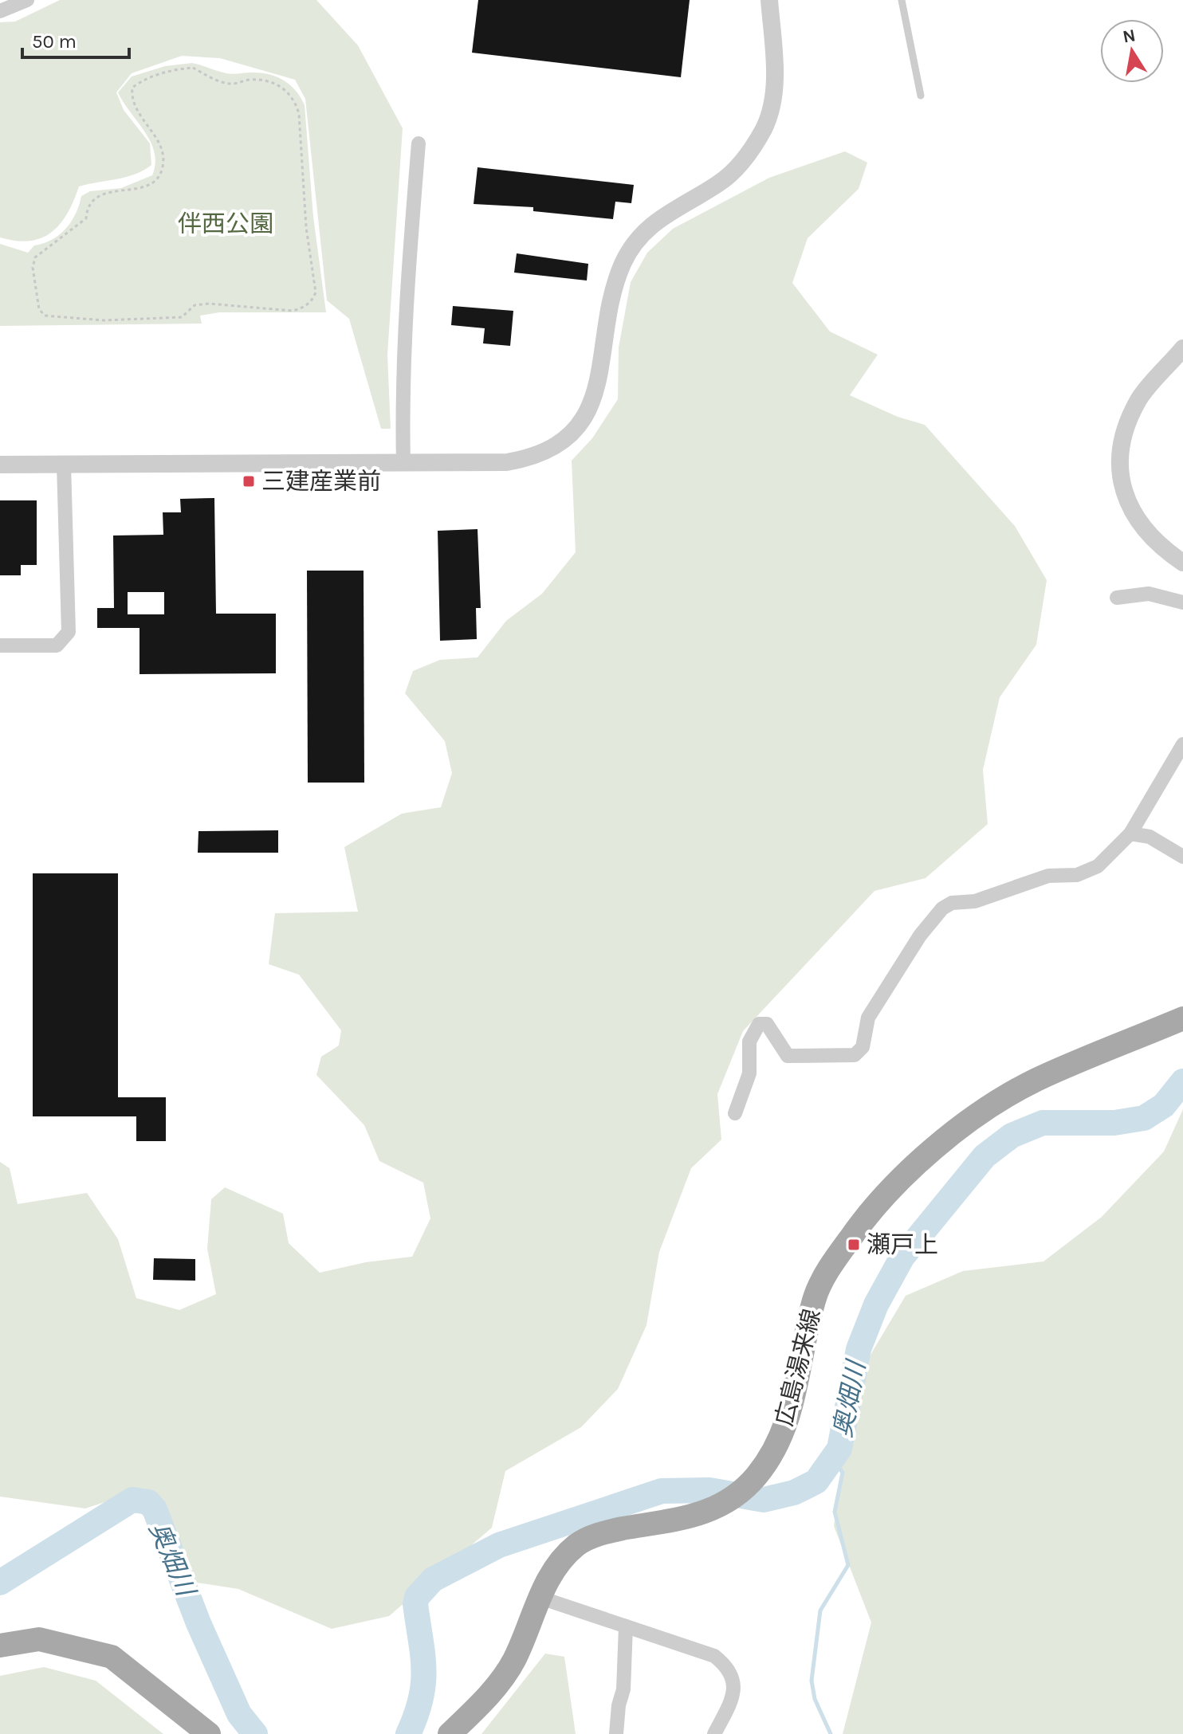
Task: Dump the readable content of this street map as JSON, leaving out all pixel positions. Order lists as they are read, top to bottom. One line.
{"streets":{"main road":["広島湯来線"]},"water":["奥畑川"],"parks":["伴西公園"],"places":{"transit":["三建産業前","瀬戸上"]},"scale_bar":"50 m","north":"top"}
